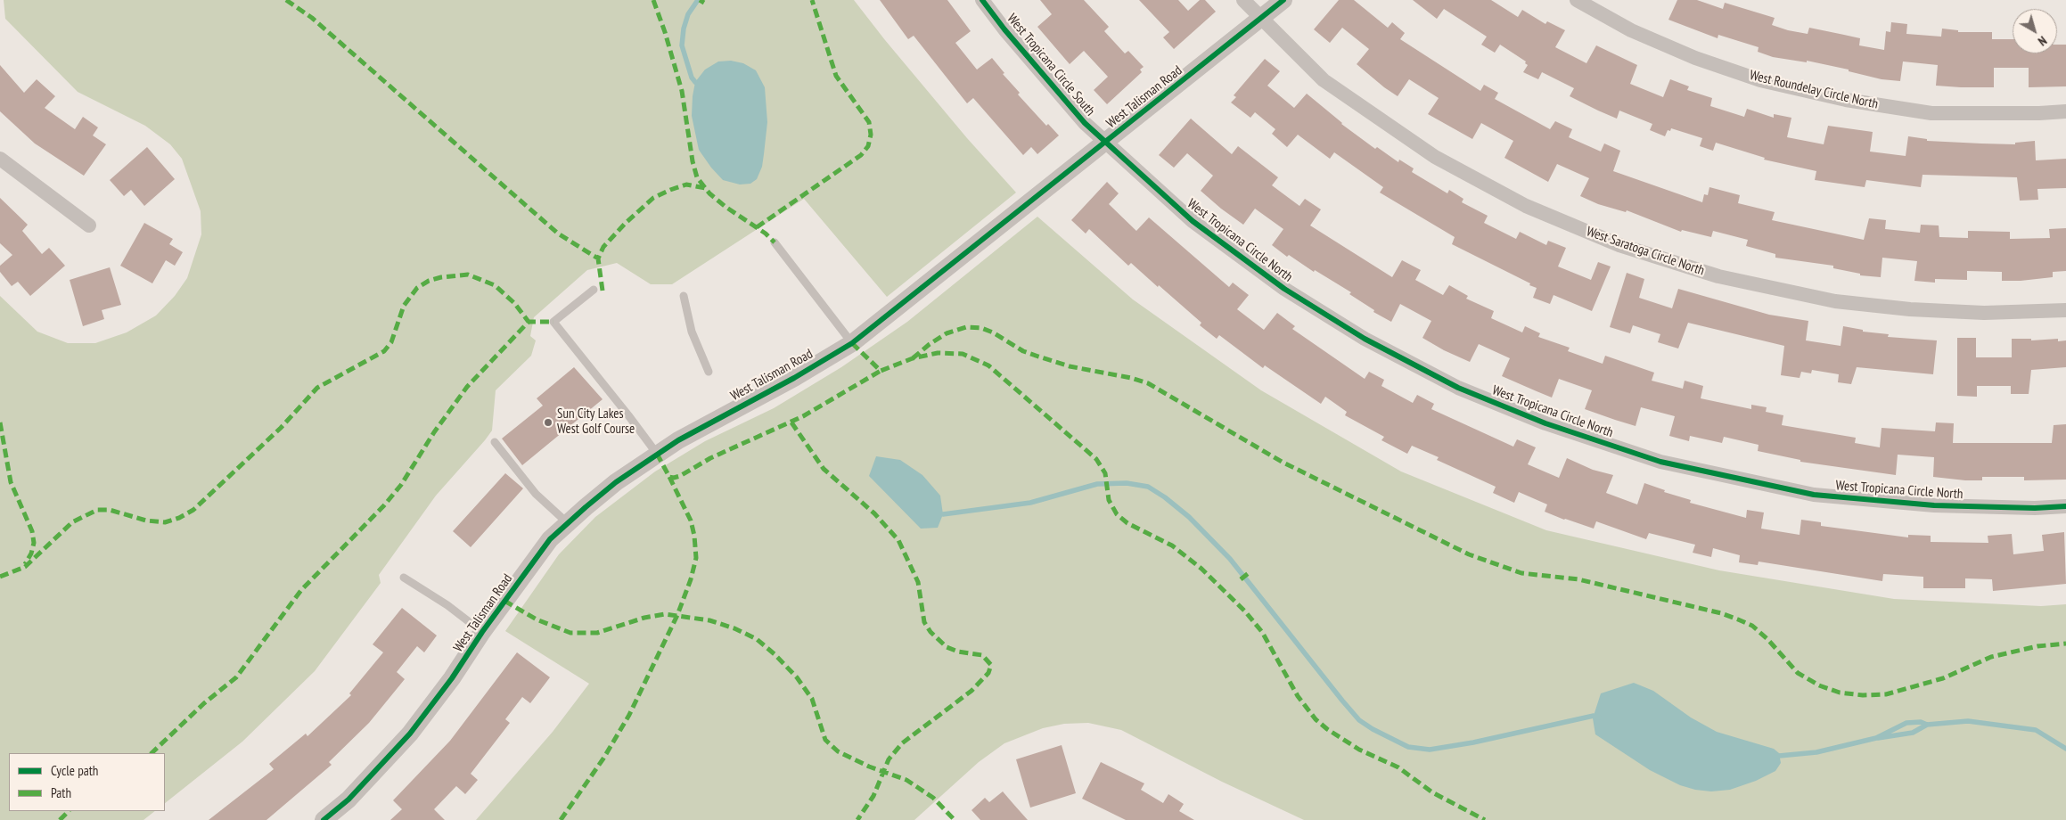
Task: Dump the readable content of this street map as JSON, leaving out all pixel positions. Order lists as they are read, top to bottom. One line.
{"streets":{"street":["West Tropicana Circle South","West Roundelay Circle North","West Talisman Road","West Tropicana Circle North","West Saratoga Circle North"]},"crossings":[["West Tropicana Circle South","West Talisman Road"],["West Tropicana Circle South","West Tropicana Circle North"],["West Talisman Road","West Tropicana Circle North"],["West Talisman Road","West Saratoga Circle North"]],"places":["Sun City Lakes West Golf Course"],"legend":["Cycle path","Path"],"north":"bottom right"}
